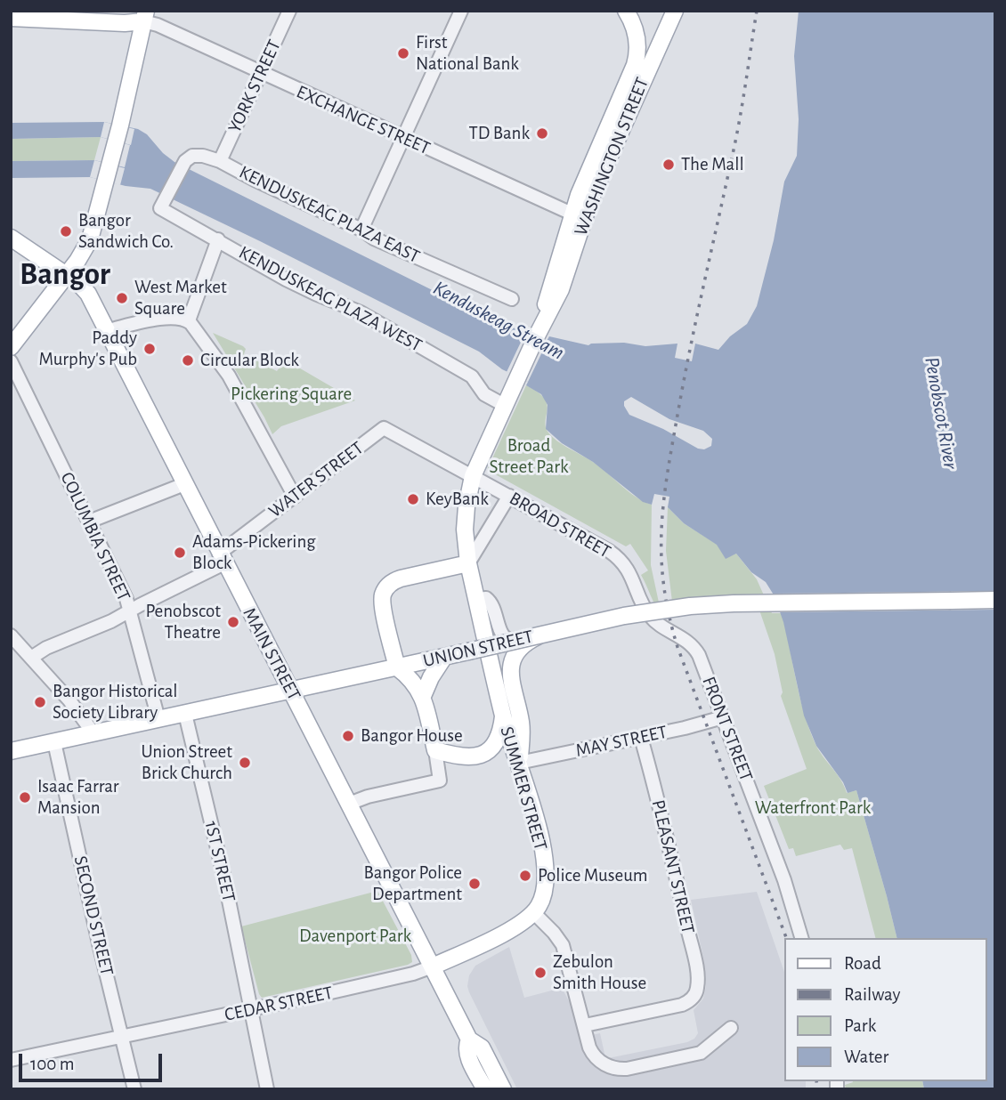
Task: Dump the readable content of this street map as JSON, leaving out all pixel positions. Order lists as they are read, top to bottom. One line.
{"streets":{"main road":["WASHINGTON STREET","UNION STREET","MAIN STREET","SUMMER STREET","CEDAR STREET"],"street":["YORK STREET","EXCHANGE STREET","KENDUSKEAG PLAZA EAST","KENDUSKEAG PLAZA WEST","WATER STREET","BROAD STREET","COLUMBIA STREET","FRONT STREET","MAY STREET","1ST STREET","PLEASANT STREET","SECOND STREET"]},"crossings":[["YORK STREET","EXCHANGE STREET"],["YORK STREET","KENDUSKEAG PLAZA EAST"],["EXCHANGE STREET","WASHINGTON STREET"],["WASHINGTON STREET","KENDUSKEAG PLAZA WEST"],["WASHINGTON STREET","BROAD STREET"],["WASHINGTON STREET","SUMMER STREET"],["KENDUSKEAG PLAZA EAST","KENDUSKEAG PLAZA WEST"],["WATER STREET","BROAD STREET"],["WATER STREET","COLUMBIA STREET"],["WATER STREET","MAIN STREET"],["BROAD STREET","FRONT STREET"],["COLUMBIA STREET","UNION STREET"],["UNION STREET","MAIN STREET"],["UNION STREET","1ST STREET"],["UNION STREET","SECOND STREET"],["MAIN STREET","CEDAR STREET"],["FRONT STREET","MAY STREET"],["MAY STREET","SUMMER STREET"],["MAY STREET","PLEASANT STREET"],["SUMMER STREET","CEDAR STREET"],["1ST STREET","CEDAR STREET"],["SECOND STREET","CEDAR STREET"]],"districts":["Bangor"],"water":["Kenduskeag Stream","Penobscot River"],"parks":["Pickering Square","Broad Street Park","Waterfront Park","Davenport Park"],"places":["First National Bank","TD Bank","The Mall","Bangor Sandwich Co.","West Market Square","Paddy Murphy's Pub","Circular Block","KeyBank","Adams-Pickering Block","Penobscot Theatre","Bangor Historical Society Library","Bangor House","Union Street Brick Church","Isaac Farrar Mansion","Police Museum","Bangor Police Department","Zebulon Smith House"],"legend":["Road","Railway","Park","Water"],"scale_bar":"100 m"}
